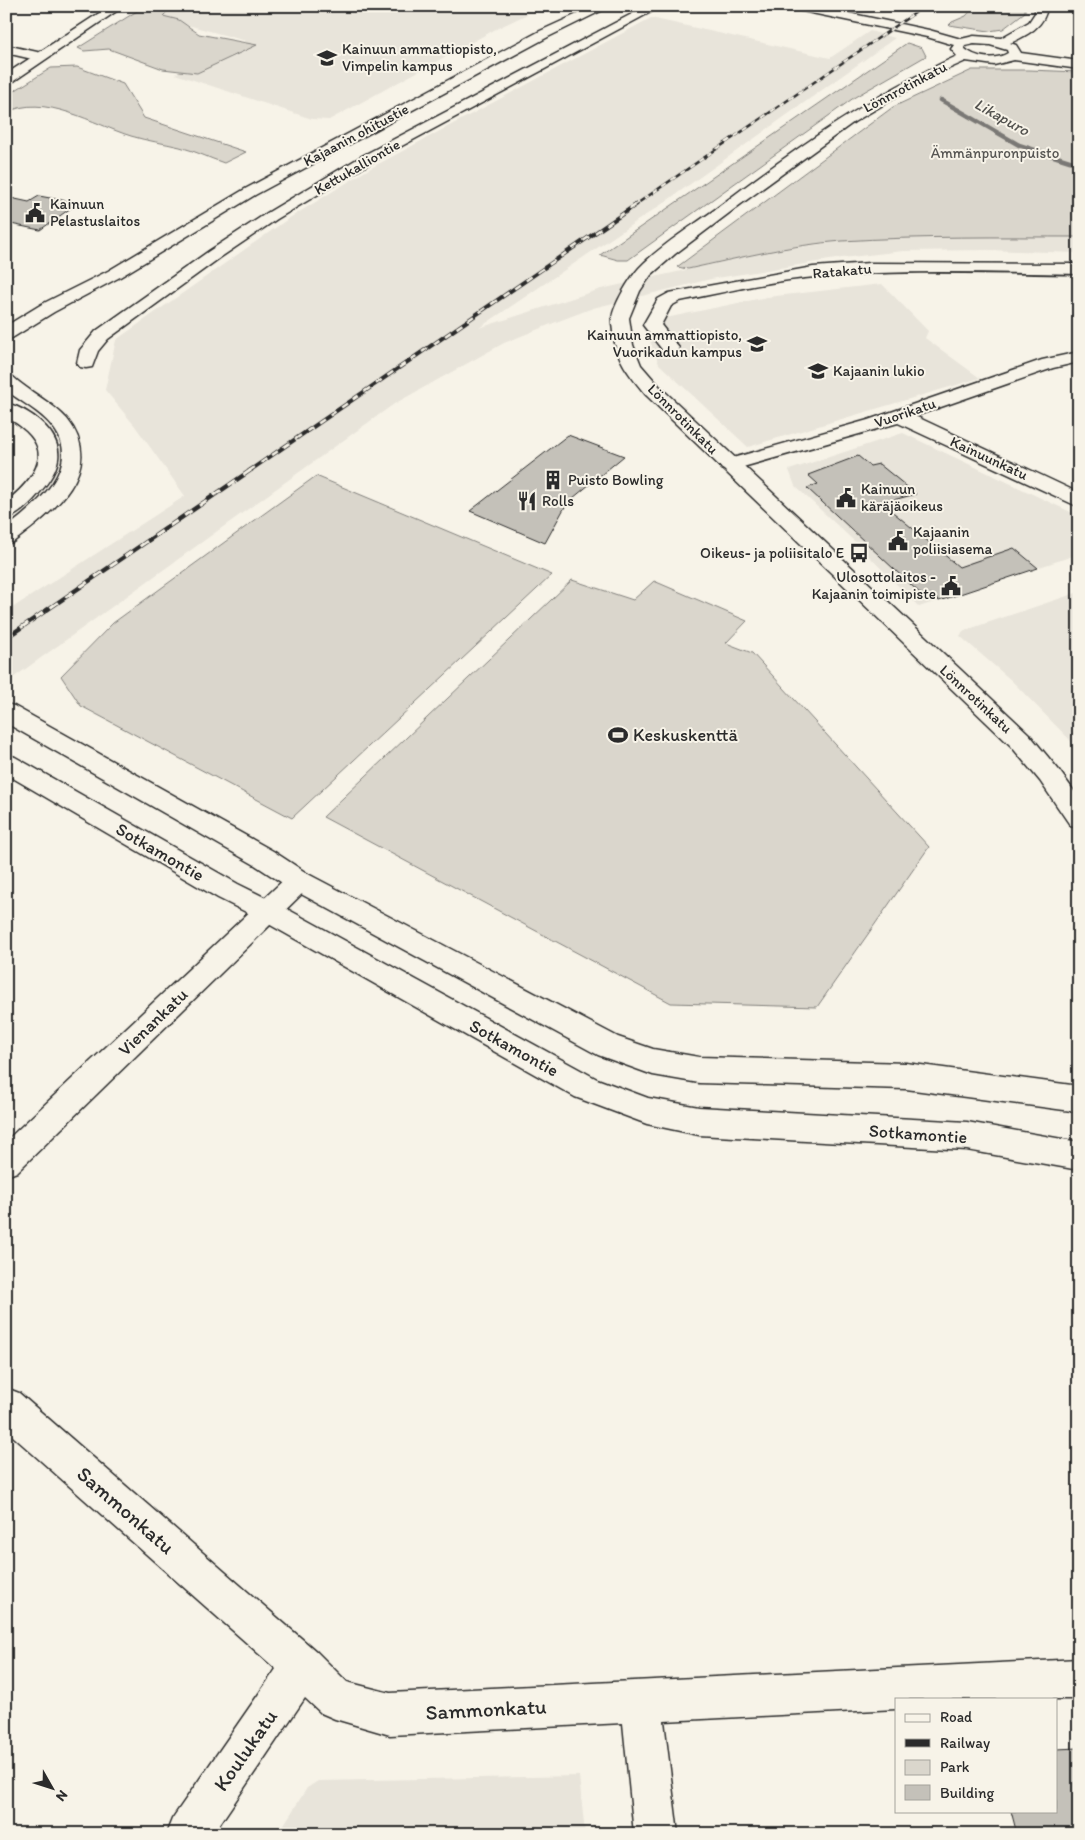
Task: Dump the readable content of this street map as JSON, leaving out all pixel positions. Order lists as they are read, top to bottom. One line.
{"streets":{"main road":["Lönnrotinkatu","Kajaanin ohitustie","Kettukalliontie","Ratakatu","Vuorikatu","Kainuunkatu","Sotkamontie","Vienankatu","Sammonkatu","Koulukatu"]},"crossings":[["Lönnrotinkatu","Vuorikatu"],["Vuorikatu","Kainuunkatu"],["Sotkamontie","Vienankatu"],["Sammonkatu","Koulukatu"]],"water":["Likapuro"],"parks":["Ämmänpuronpuisto"],"places":{"school or university":["Kainuun ammattiopisto, Vimpelin kampus","Kainuun ammattiopisto, Vuorikadun kampus","Kajaanin lukio"],"public building":["Kainuun Pelastuslaitos","Kainuun käräjäoikeus","Kajaanin poliisiasema","Ulosottolaitos - Kajaanin toimipiste"],"building":["Puisto Bowling"],"restaurant":["Rolls"],"bus stop":["Oikeus- ja poliisitalo E"],"sports":["Keskuskenttä"]},"legend":["Road","Railway","Park","Building"],"north":"bottom right"}
